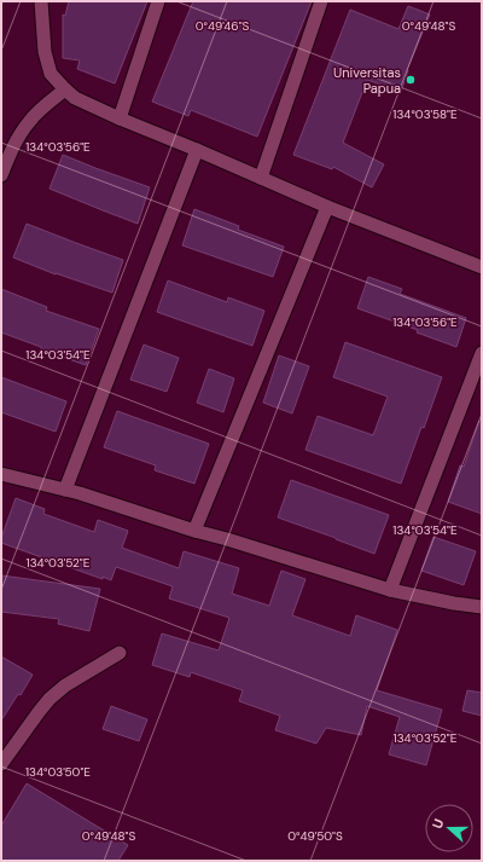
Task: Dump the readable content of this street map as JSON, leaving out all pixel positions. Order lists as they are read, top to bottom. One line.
{"places":["Universitas Papua"],"north":"left","coordinates":["0°49'46\"S","0°49'48\"S","134°03'58\"E","134°03'56\"E","134°03'54\"E","134°03'52\"E","134°03'50\"E","0°49'50\"S"]}
